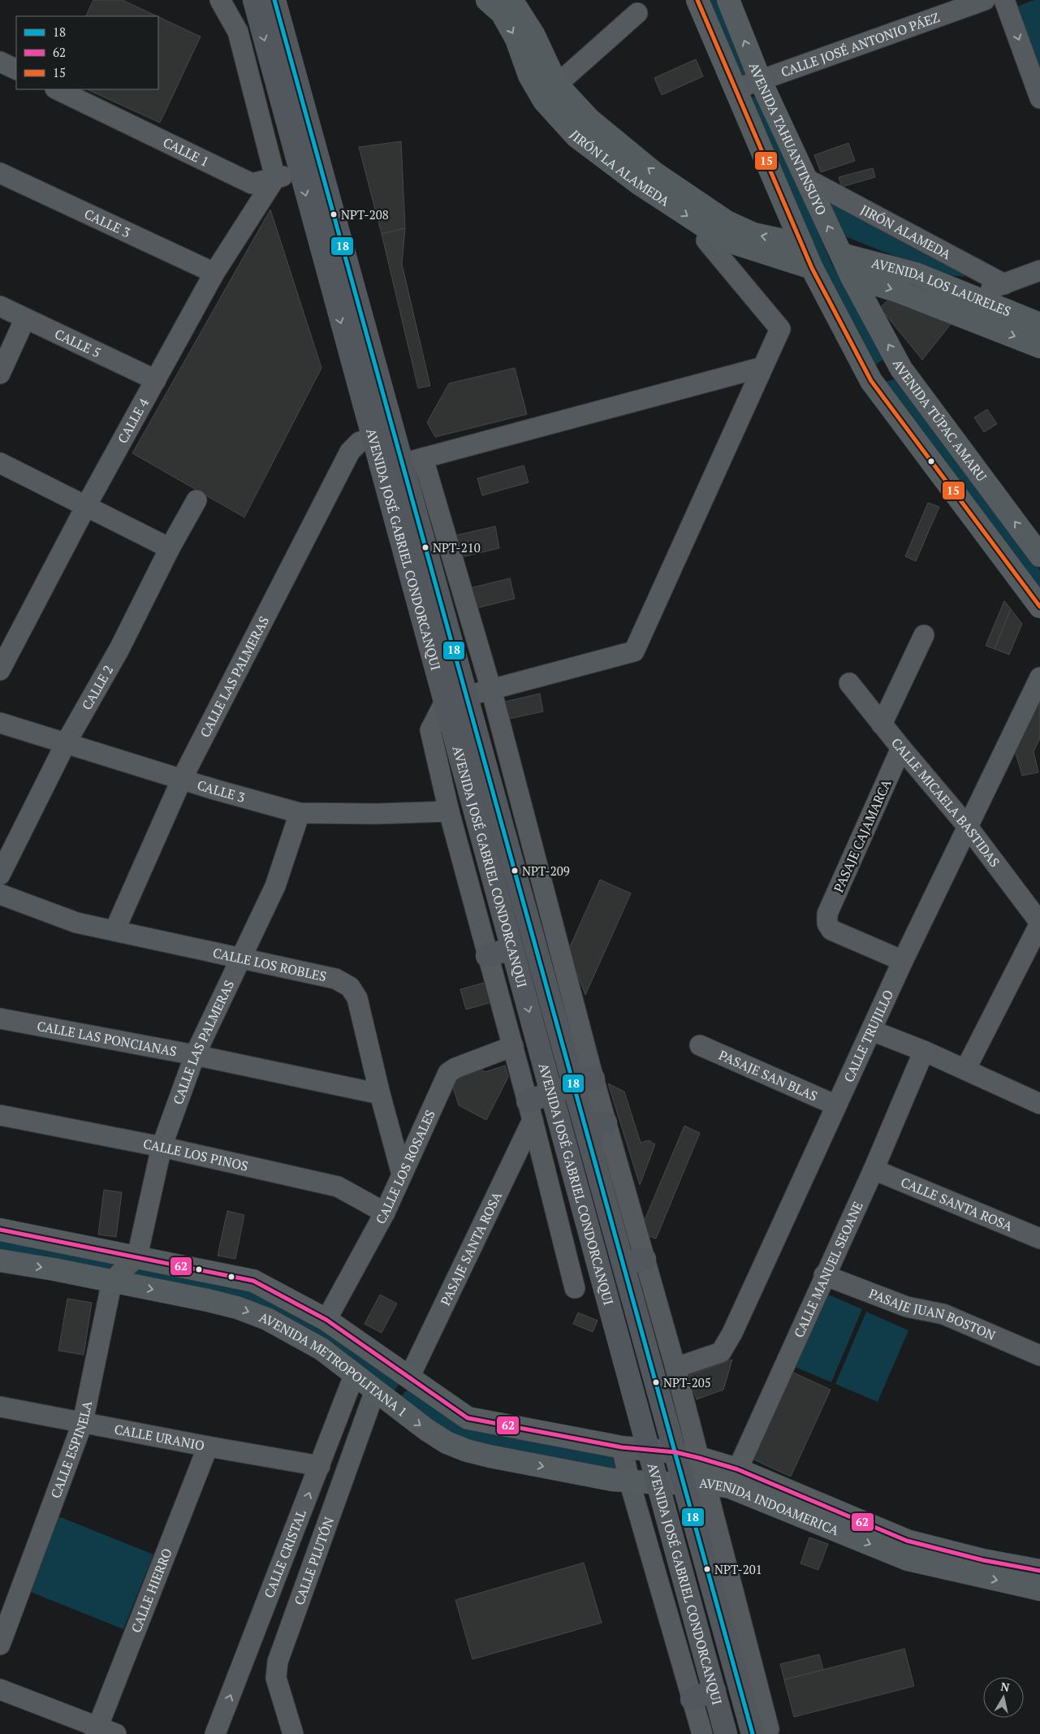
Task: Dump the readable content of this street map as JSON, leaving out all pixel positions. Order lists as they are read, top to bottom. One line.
{"streets":{"highway":["AVENIDA JOSÉ GABRIEL CONDORCANQUI"],"main road":["AVENIDA TAHUANTINSUYO","JIRÓN LA ALAMEDA","AVENIDA LOS LAURELES","AVENIDA TÚPAC AMARU","AVENIDA METROPOLITANA 1","AVENIDA INDOAMERICA"],"street":["CALLE JOSÉ ANTONIO PÁEZ","CALLE 1","CALLE 3","JIRÓN ALAMEDA","CALLE 5","CALLE 4","CALLE LAS PALMERAS","CALLE 2","CALLE MICAELA BASTIDAS","PASAJE CAJAMARCA","CALLE LOS ROBLES","CALLE TRUJILLO","CALLE LAS PONCIANAS","PASAJE SAN BLAS","CALLE LOS PINOS","CALLE LOS ROSALES","CALLE SANTA ROSA","PASAJE SANTA ROSA","CALLE MANUEL SEOANE","PASAJE JUAN BOSTON","CALLE URANIO","CALLE ESPINELA","CALLE CRISTAL","CALLE PLUTÓN","CALLE HIERRO"]},"crossings":[["CALLE JOSÉ ANTONIO PÁEZ","AVENIDA TAHUANTINSUYO"],["AVENIDA TAHUANTINSUYO","JIRÓN LA ALAMEDA"],["AVENIDA TAHUANTINSUYO","JIRÓN ALAMEDA"],["AVENIDA TAHUANTINSUYO","AVENIDA LOS LAURELES"],["AVENIDA TAHUANTINSUYO","AVENIDA TÚPAC AMARU"],["CALLE 1","CALLE 4"],["CALLE 1","AVENIDA JOSÉ GABRIEL CONDORCANQUI"],["CALLE 3","CALLE 4"],["CALLE 3","CALLE LAS PALMERAS"],["CALLE 3","CALLE 2"],["AVENIDA LOS LAURELES","AVENIDA TÚPAC AMARU"],["CALLE 5","CALLE 4"],["AVENIDA JOSÉ GABRIEL CONDORCANQUI","CALLE LAS PALMERAS"],["AVENIDA JOSÉ GABRIEL CONDORCANQUI","AVENIDA METROPOLITANA 1"],["AVENIDA JOSÉ GABRIEL CONDORCANQUI","AVENIDA INDOAMERICA"],["CALLE LAS PALMERAS","CALLE LOS ROBLES"],["CALLE LAS PALMERAS","CALLE LAS PONCIANAS"],["CALLE LAS PALMERAS","CALLE LOS PINOS"],["CALLE MICAELA BASTIDAS","PASAJE CAJAMARCA"],["CALLE MICAELA BASTIDAS","CALLE TRUJILLO"],["PASAJE CAJAMARCA","CALLE TRUJILLO"],["CALLE LOS ROBLES","CALLE LAS PONCIANAS"],["CALLE LOS ROBLES","CALLE LOS ROSALES"],["CALLE TRUJILLO","PASAJE SAN BLAS"],["CALLE LOS PINOS","CALLE LOS ROSALES"],["CALLE SANTA ROSA","CALLE MANUEL SEOANE"],["CALLE MANUEL SEOANE","PASAJE JUAN BOSTON"],["CALLE MANUEL SEOANE","AVENIDA INDOAMERICA"],["AVENIDA METROPOLITANA 1","CALLE ESPINELA"],["AVENIDA METROPOLITANA 1","AVENIDA INDOAMERICA"],["AVENIDA METROPOLITANA 1","CALLE CRISTAL"],["AVENIDA METROPOLITANA 1","CALLE PLUTÓN"],["CALLE URANIO","CALLE ESPINELA"],["CALLE URANIO","CALLE CRISTAL"],["CALLE URANIO","CALLE HIERRO"]],"one_way":["CALLE CRISTAL"],"places":["NPT-208","NPT-210","NPT-209","NPT-205","NPT-201"],"lines":["transit line 18","transit line 15","transit line 62"],"legend":["18","62","15"],"north":"top"}
